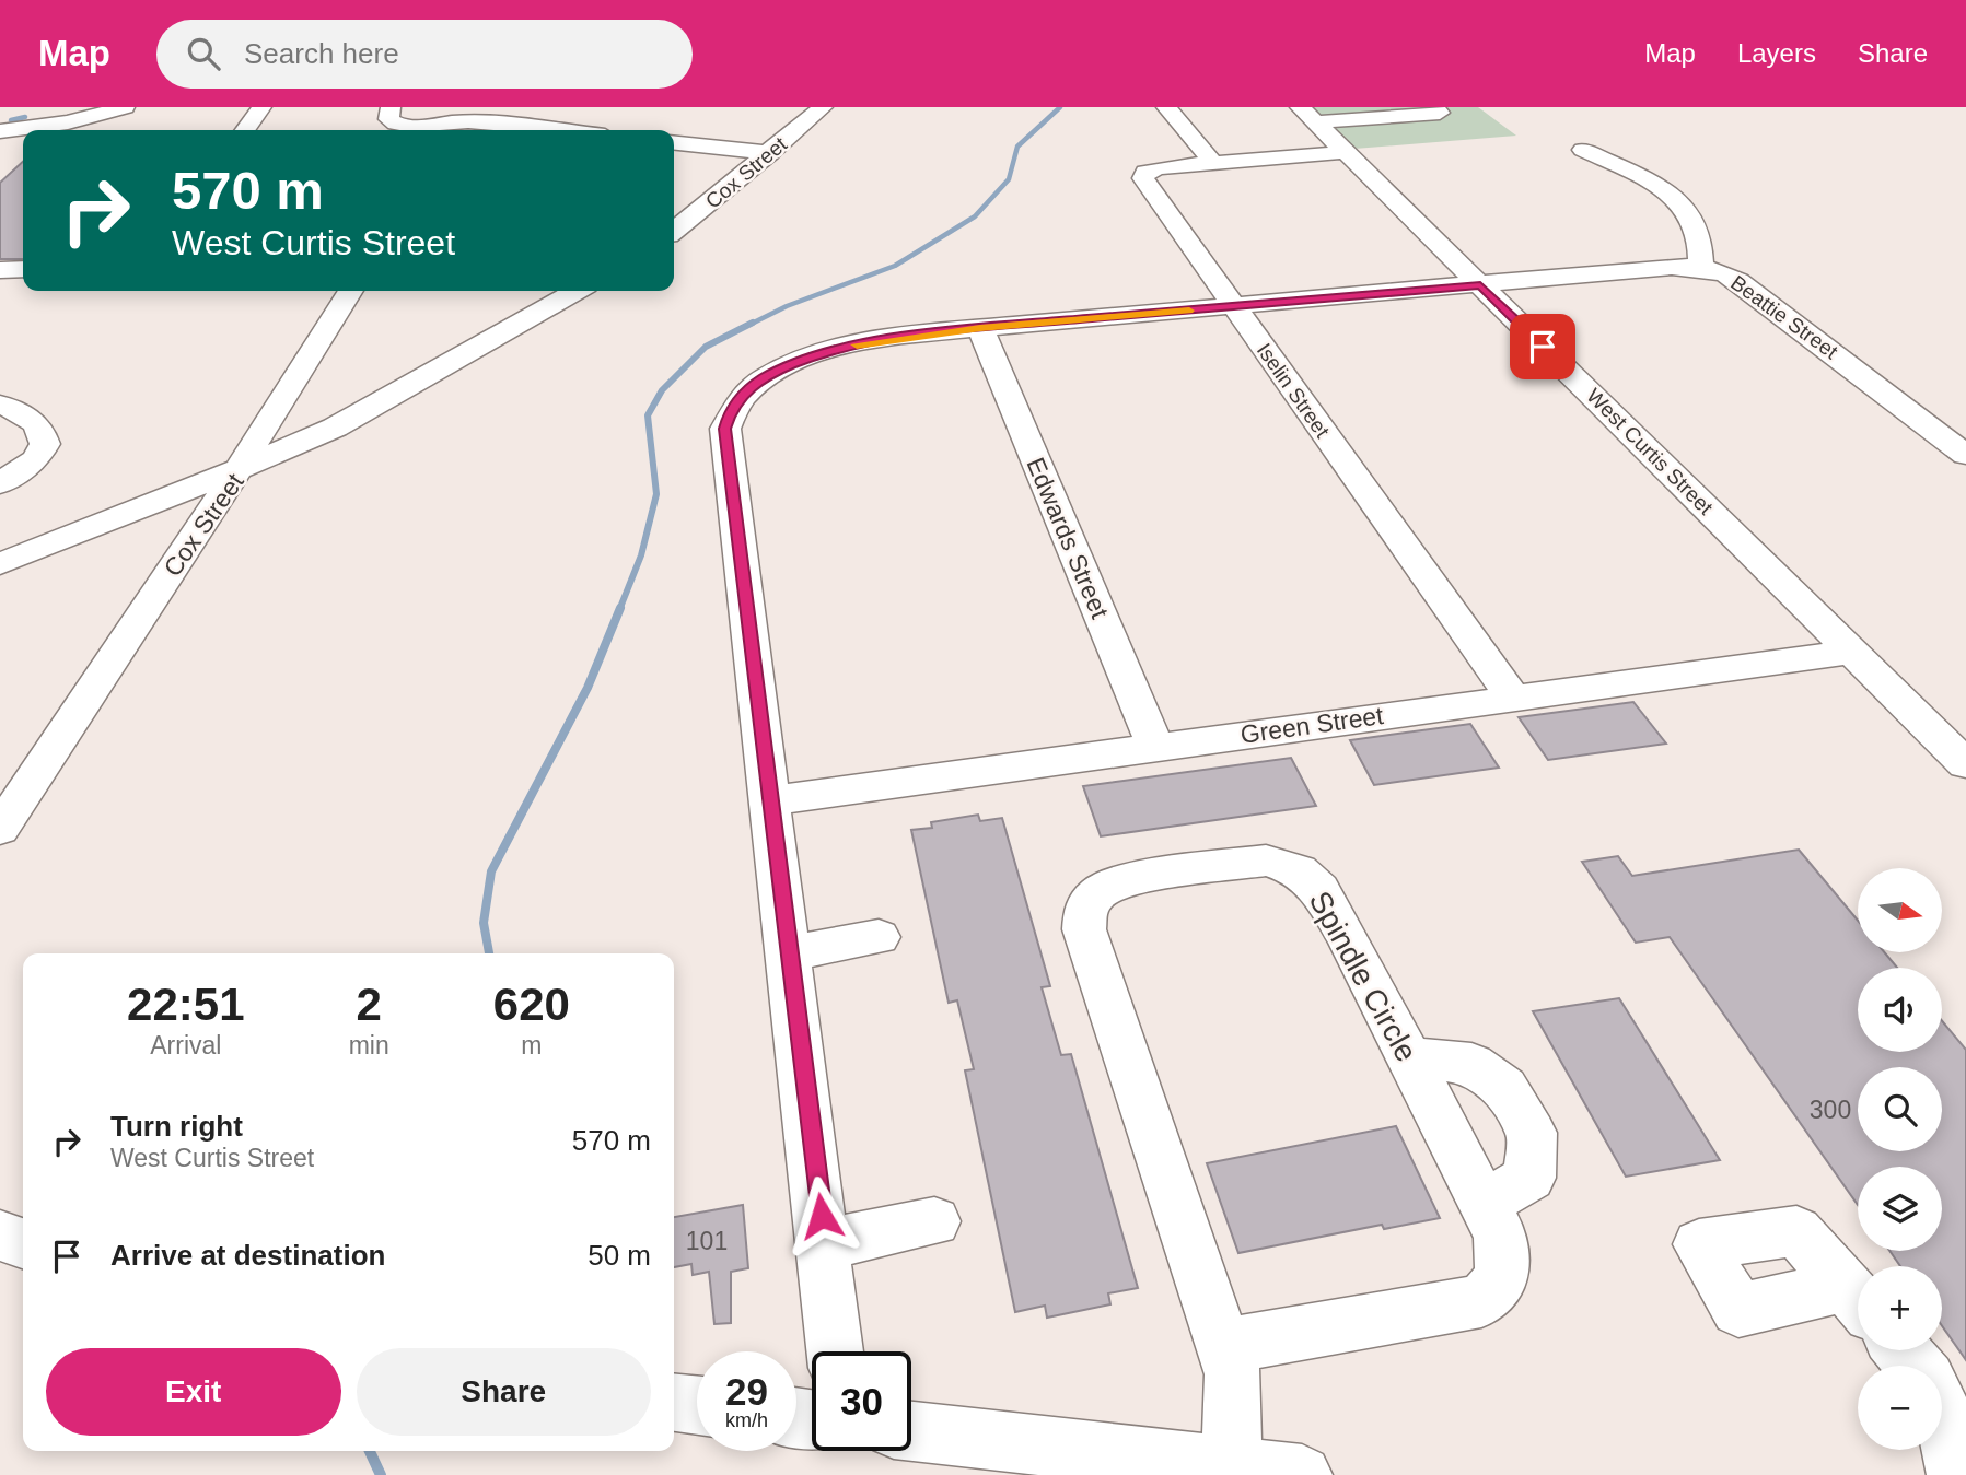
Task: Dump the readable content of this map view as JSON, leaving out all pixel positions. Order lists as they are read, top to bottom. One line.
{"streets":{"street":["Cox Street","Beattie Street","Iselin Street","West Curtis Street","Edwards Street","Green Street","Spindle Circle"]},"crossings":[["Beattie Street","Iselin Street"],["Beattie Street","West Curtis Street"],["Beattie Street","Edwards Street"],["Beattie Street","Green Street"],["Iselin Street","West Curtis Street"],["Iselin Street","Green Street"],["West Curtis Street","Green Street"],["Edwards Street","Green Street"]],"house_numbers":["300","101"],"north":"right","page":{"header":"Map","search":"Search here","nav":["Map","Layers","Share"],"turn":["570 m","West Curtis Street"],"map_buttons":["+","−"],"eta":["22:51","Arrival","2","min","620","m"],"list":[{"name":"Turn right","note":"West Curtis Street","value":"570 m"},{"name":"Arrive at destination","value":"50 m"}],"buttons":["Exit","Share"],"speed":"29 km/h","limit":"30"}}
